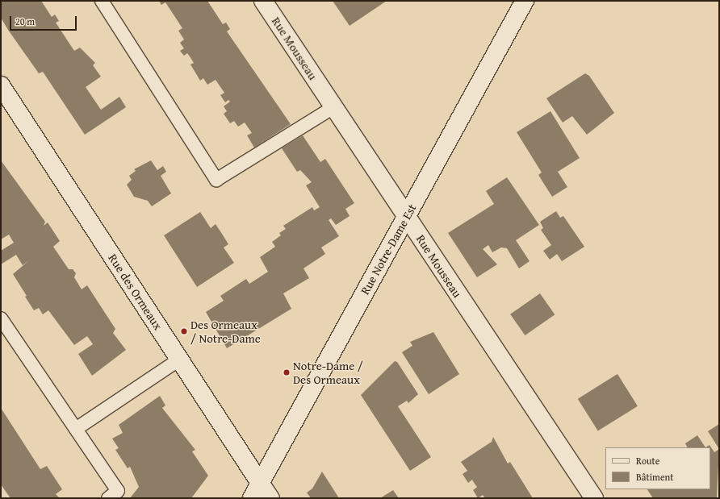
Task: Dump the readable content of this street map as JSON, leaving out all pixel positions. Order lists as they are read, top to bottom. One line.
{"streets":{"street":["Rue Mousseau","Rue Notre-Dame Est","Rue des Ormeaux"]},"crossings":[["Rue Mousseau","Rue Notre-Dame Est"],["Rue Notre-Dame Est","Rue des Ormeaux"]],"places":["Des Ormeaux / Notre-Dame","Notre-Dame / Des Ormeaux"],"legend":["Route","Bâtiment"],"scale_bar":"20 m"}
